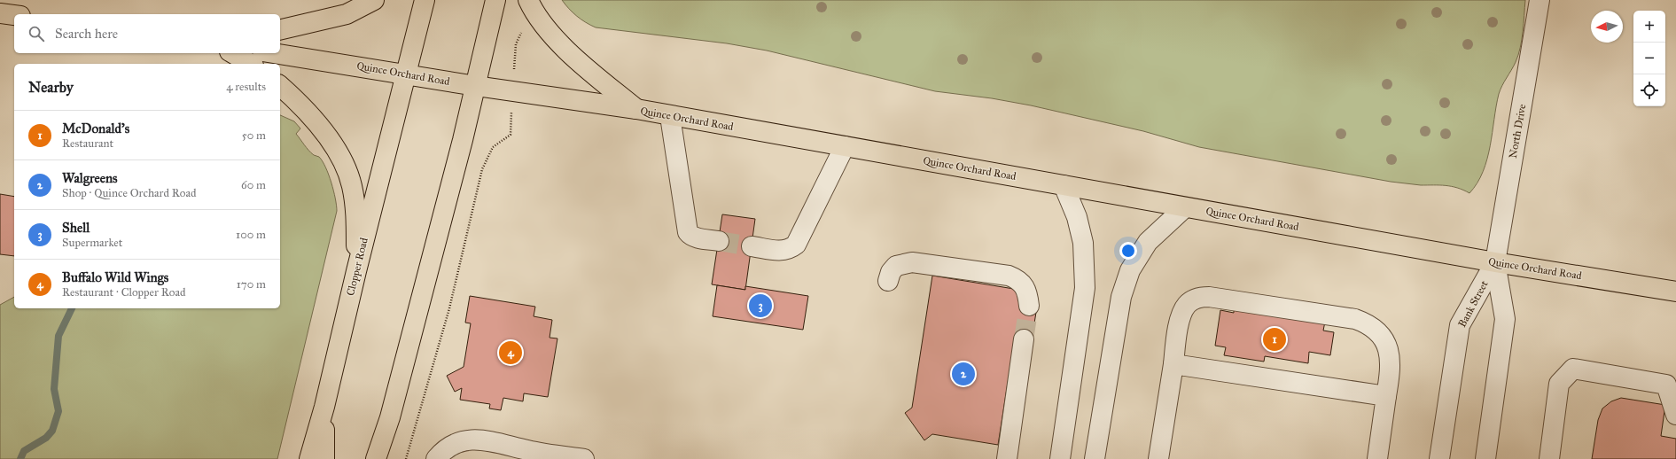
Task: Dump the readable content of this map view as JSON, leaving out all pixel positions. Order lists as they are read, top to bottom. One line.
{"streets":{"main road":["Quince Orchard Road","Clopper Road"],"street":["North Drive","Bank Street"]},"crossings":[["Quince Orchard Road","North Drive"],["Quince Orchard Road","Clopper Road"],["Quince Orchard Road","Bank Street"],["North Drive","Bank Street"]],"north":"left","page":{"map_buttons":["+","−"],"search":"Search here","heading":["Nearby","4 results"],"list":[{"mark":"1","name":"McDonald's","note":"Restaurant","value":"50 m"},{"mark":"2","name":"Walgreens","note":"Shop · Quince Orchard Road","value":"60 m"},{"mark":"3","name":"Shell","note":"Supermarket","value":"100 m"},{"mark":"4","name":"Buffalo Wild Wings","note":"Restaurant · Clopper Road","value":"170 m"}],"pins":["3","1","4","2"]}}
